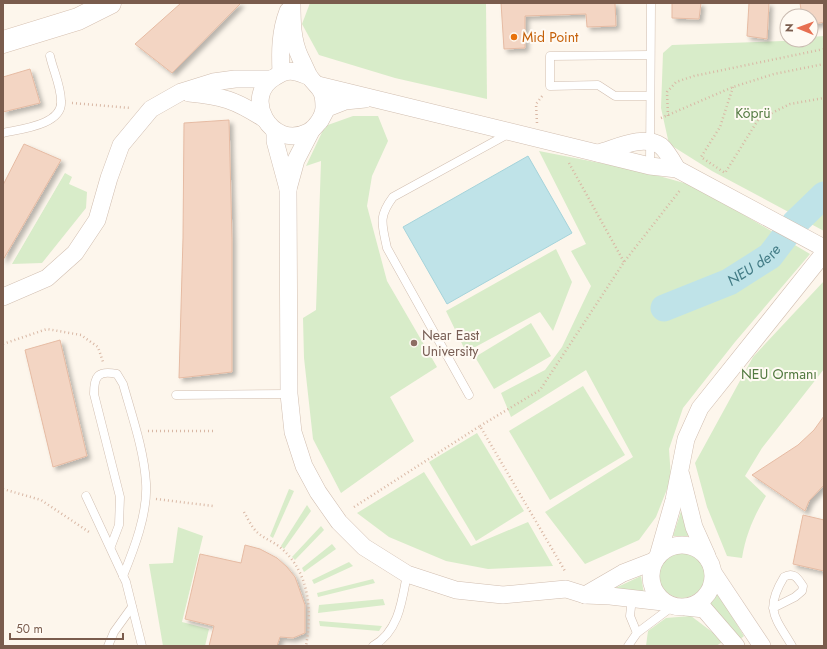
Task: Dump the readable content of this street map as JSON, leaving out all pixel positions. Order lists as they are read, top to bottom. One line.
{"water":["NEU dere"],"parks":["Köprü","NEU Ormanı"],"places":["Mid Point","Near East University"],"scale_bar":"50 m","north":"left"}
